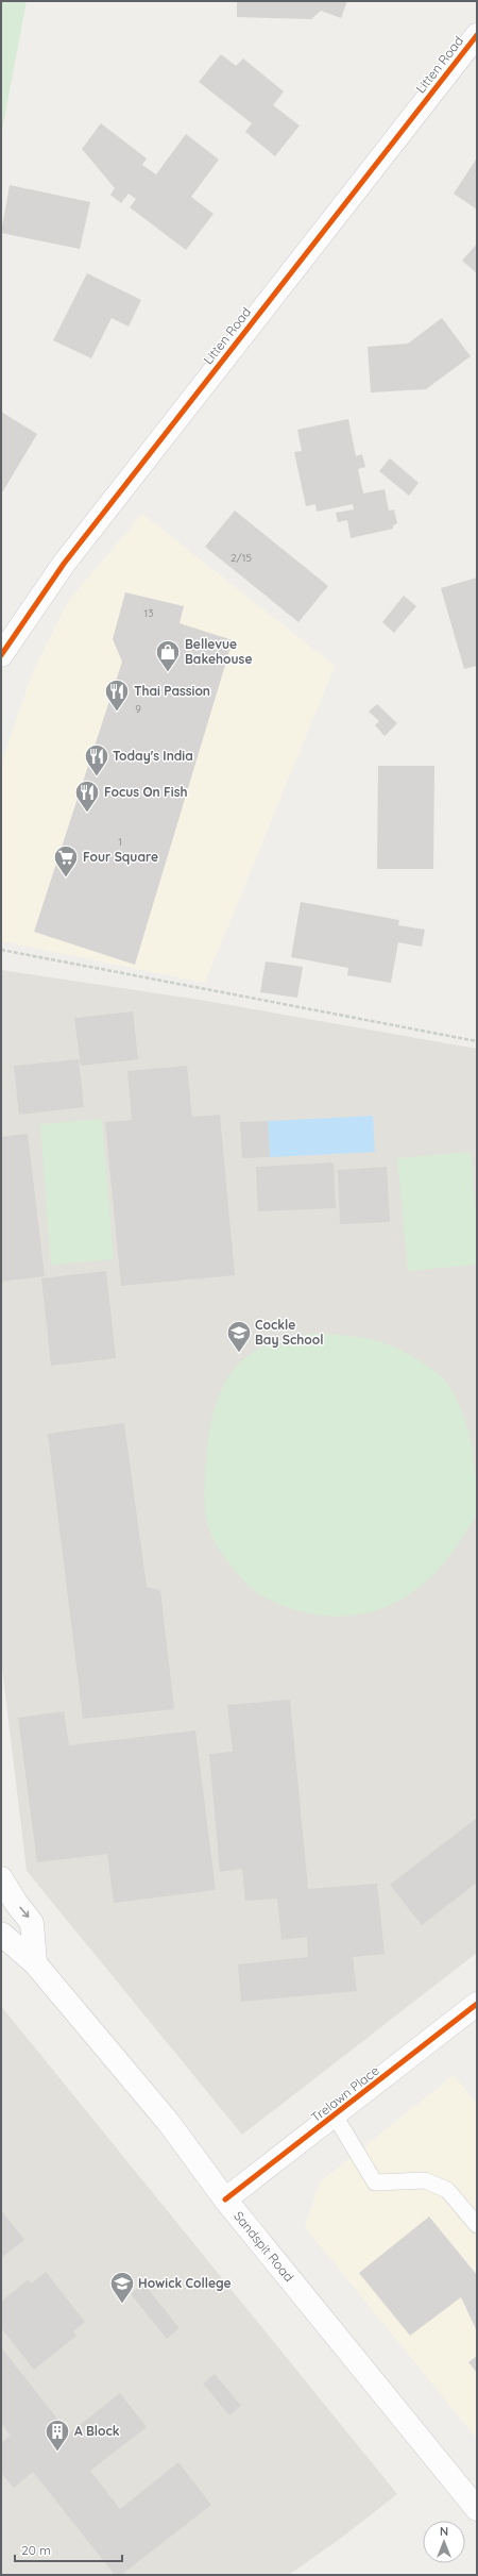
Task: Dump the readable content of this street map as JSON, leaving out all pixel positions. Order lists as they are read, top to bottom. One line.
{"streets":{"street":["Litten Road","Trelawn Place","Sandspit Road"]},"crossings":[["Trelawn Place","Sandspit Road"]],"places":{"shop":["Bellevue Bakehouse"],"restaurant":["Thai Passion","Today's India","Focus On Fish"],"supermarket":["Four Square"],"school or university":["Cockle Bay School","Howick College"],"building":["A Block"]},"house_numbers":["2/15","13","9","1"],"scale_bar":"20 m","north":"top"}
